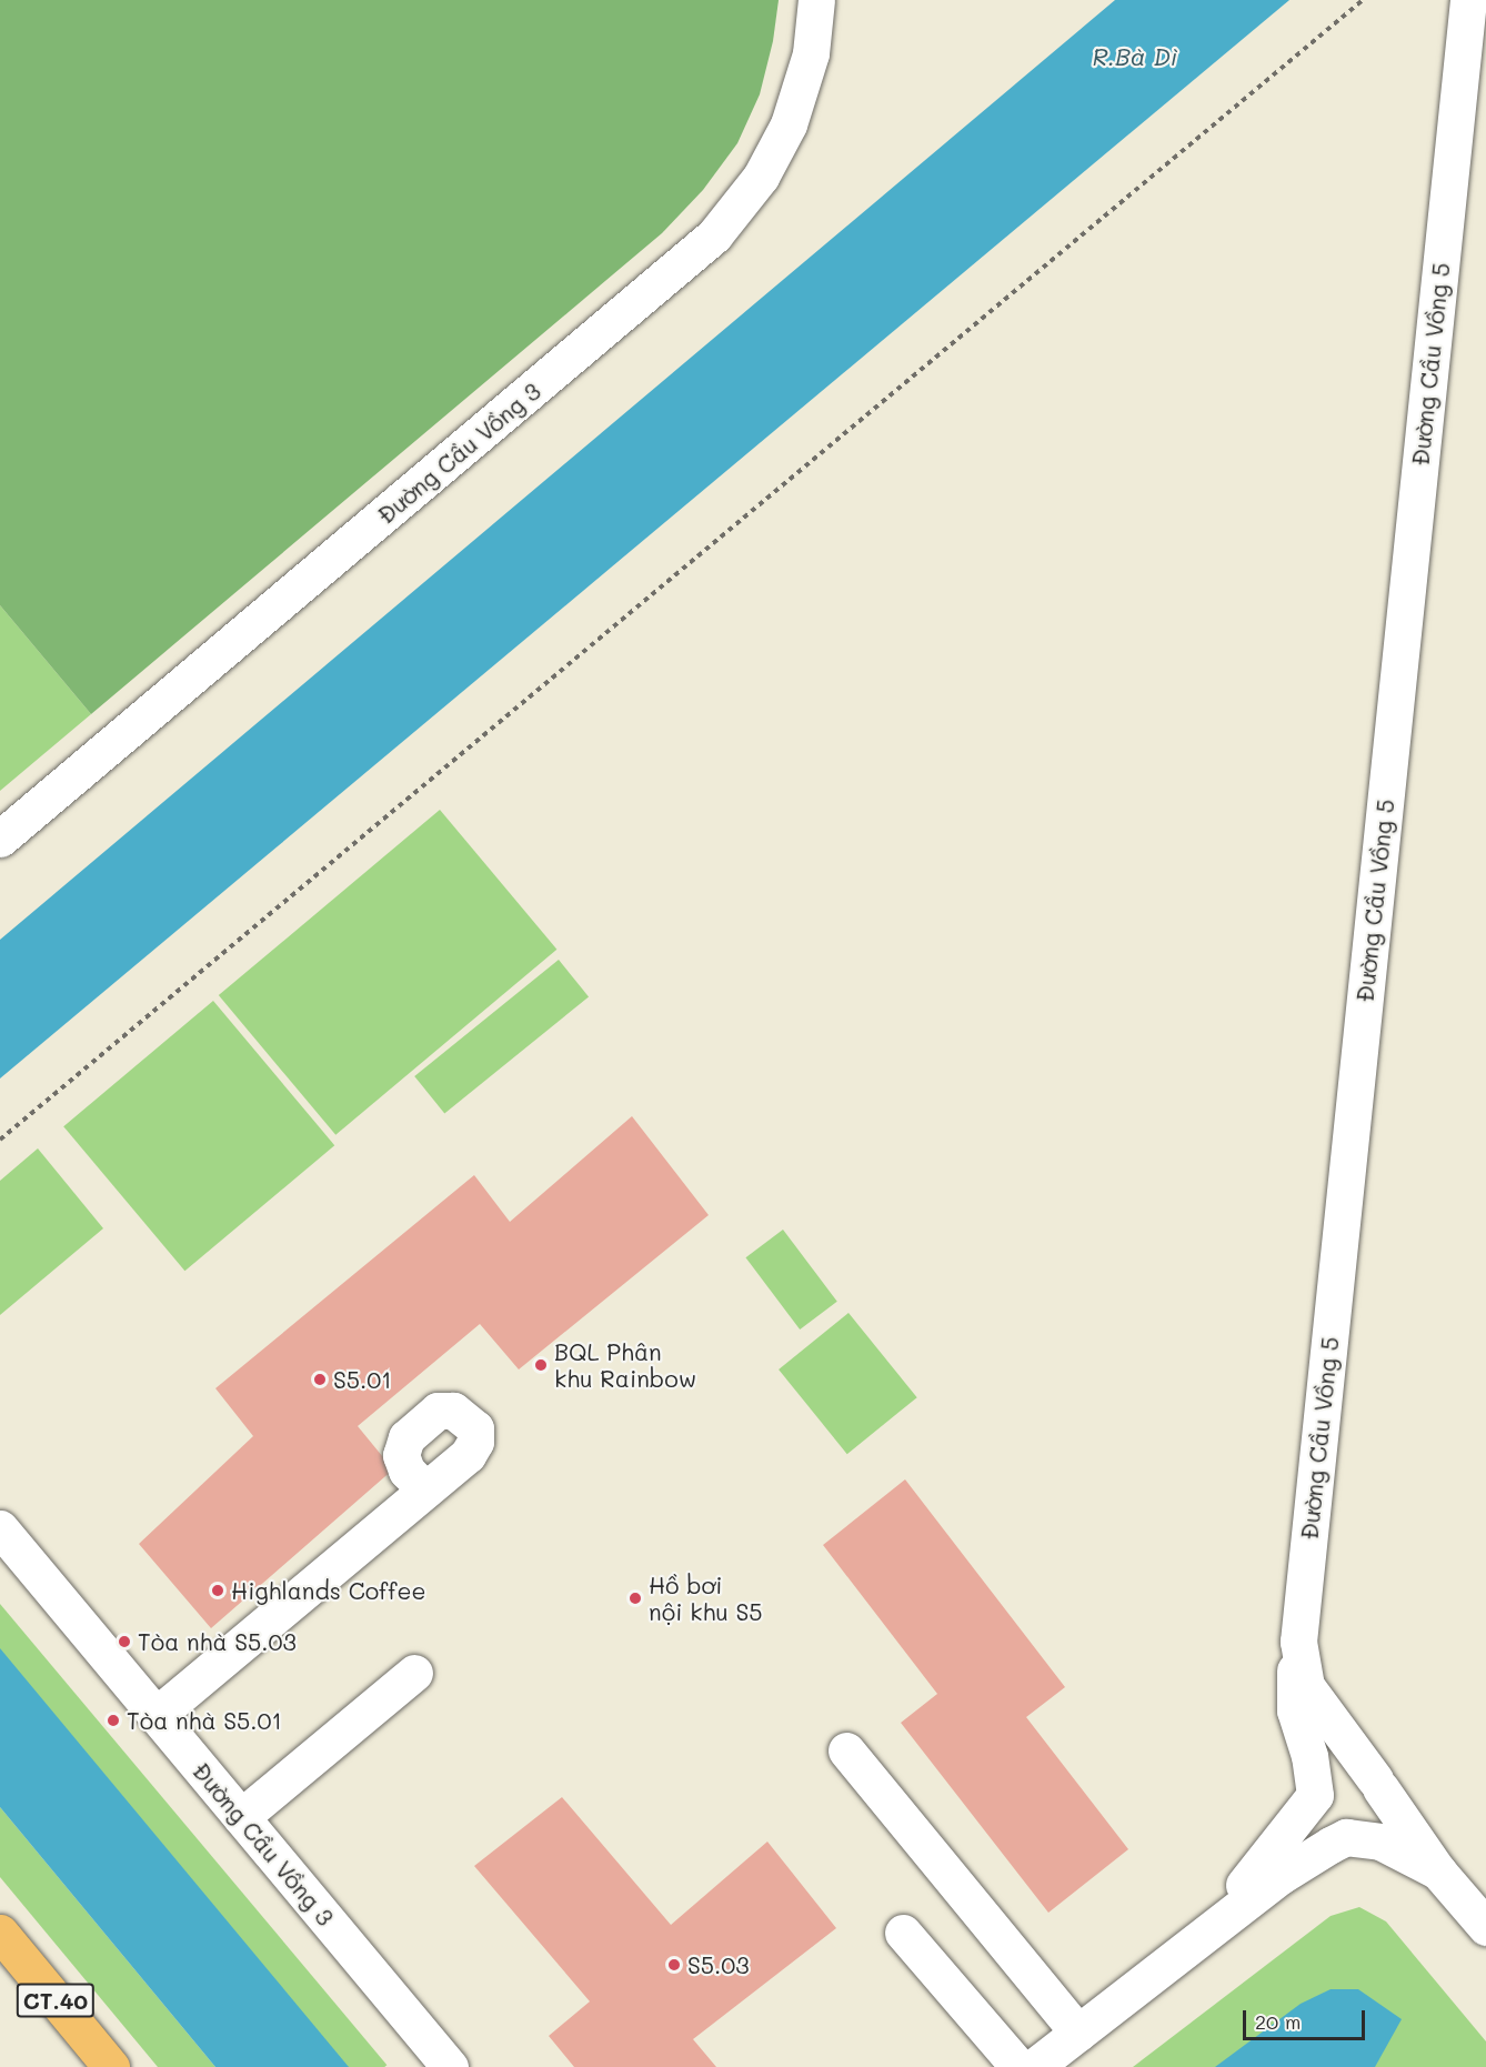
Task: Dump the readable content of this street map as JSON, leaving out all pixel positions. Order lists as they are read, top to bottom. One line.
{"streets":{"highway":["CT.40"],"street":["Đường Cầu Vồng 5","Đường Cầu Vồng 3"]},"water":["R.Bà Dì"],"places":["BQL Phân khu Rainbow","S5.01","Highlands Coffee","Hồ bơi nội khu S5","Tòa nhà S5.03","Tòa nhà S5.01","S5.03"],"scale_bar":"20 m"}
